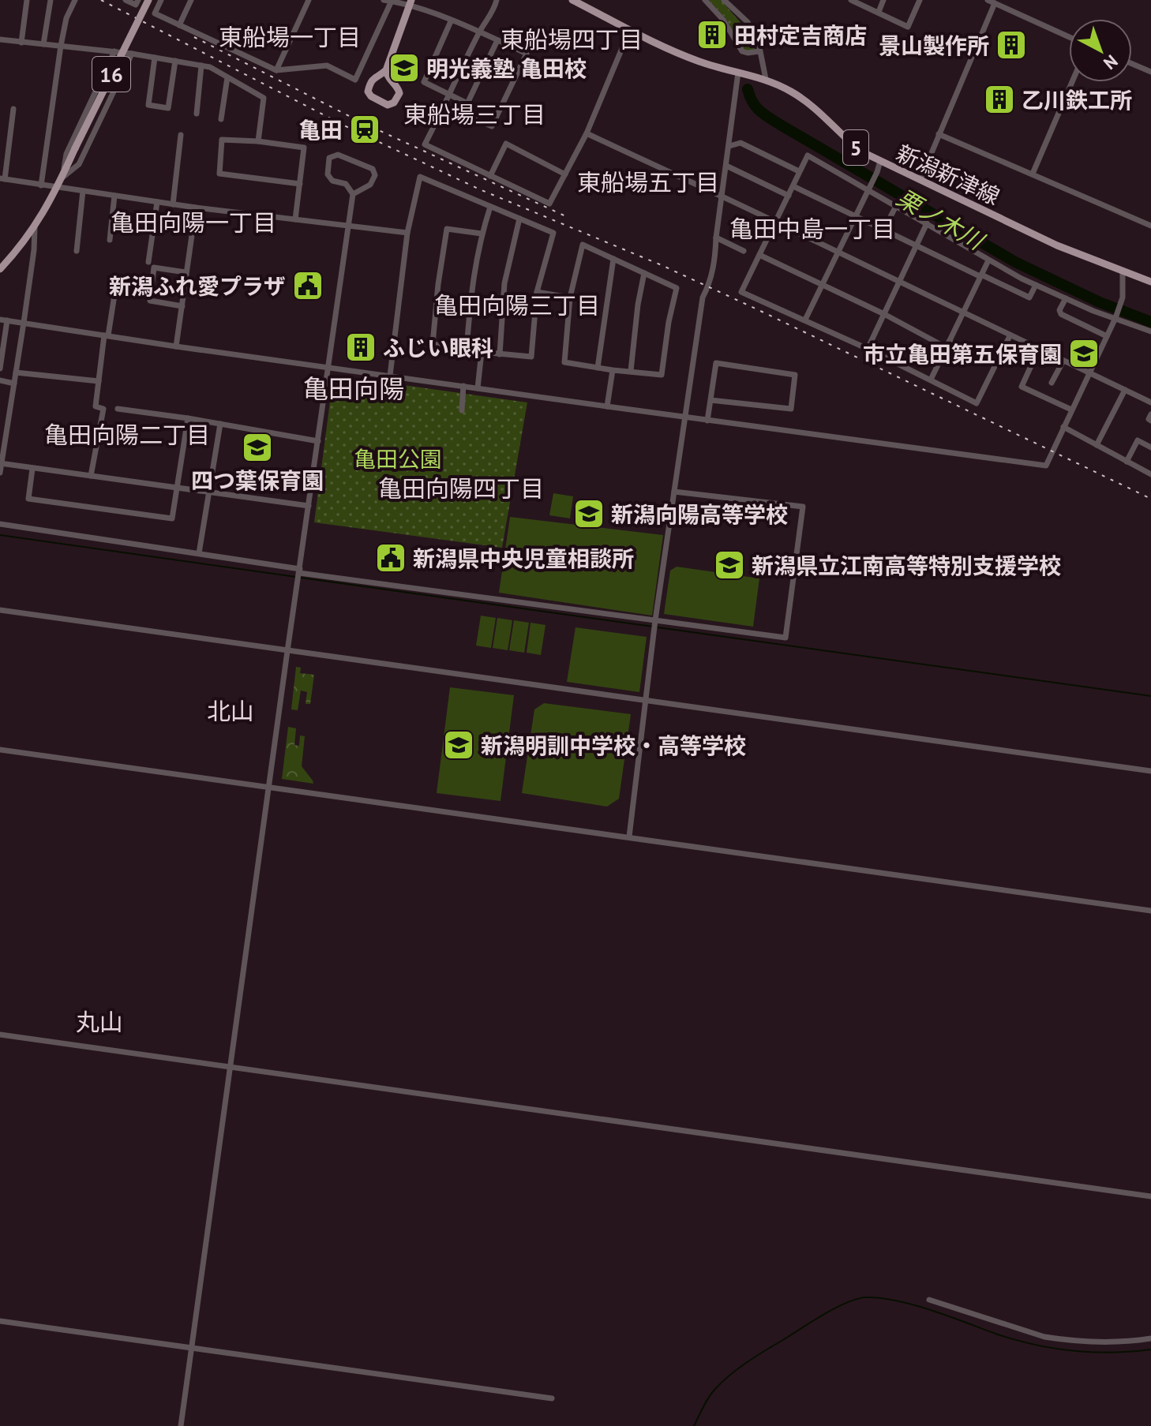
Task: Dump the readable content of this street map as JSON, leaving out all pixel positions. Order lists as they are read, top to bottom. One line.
{"streets":{"main road":["16","5","新潟新津線"]},"districts":["東船場一丁目","東船場四丁目","東船場三丁目","東船場五丁目","亀田向陽一丁目","亀田中島一丁目","亀田向陽三丁目","亀田向陽","亀田向陽二丁目","亀田向陽四丁目","北山","丸山"],"water":["栗ノ木川"],"parks":["亀田公園"],"places":{"building":["田村定吉商店","景山製作所","乙川鉄工所","ふじい眼科"],"school or university":["明光義塾 亀田校","市立亀田第五保育園","四つ葉保育園","新潟向陽高等学校","新潟県立江南高等特別支援学校","新潟明訓中学校・高等学校"],"station":["亀田"],"public building":["新潟ふれ愛プラザ","新潟県中央児童相談所"]},"north":"bottom right"}
